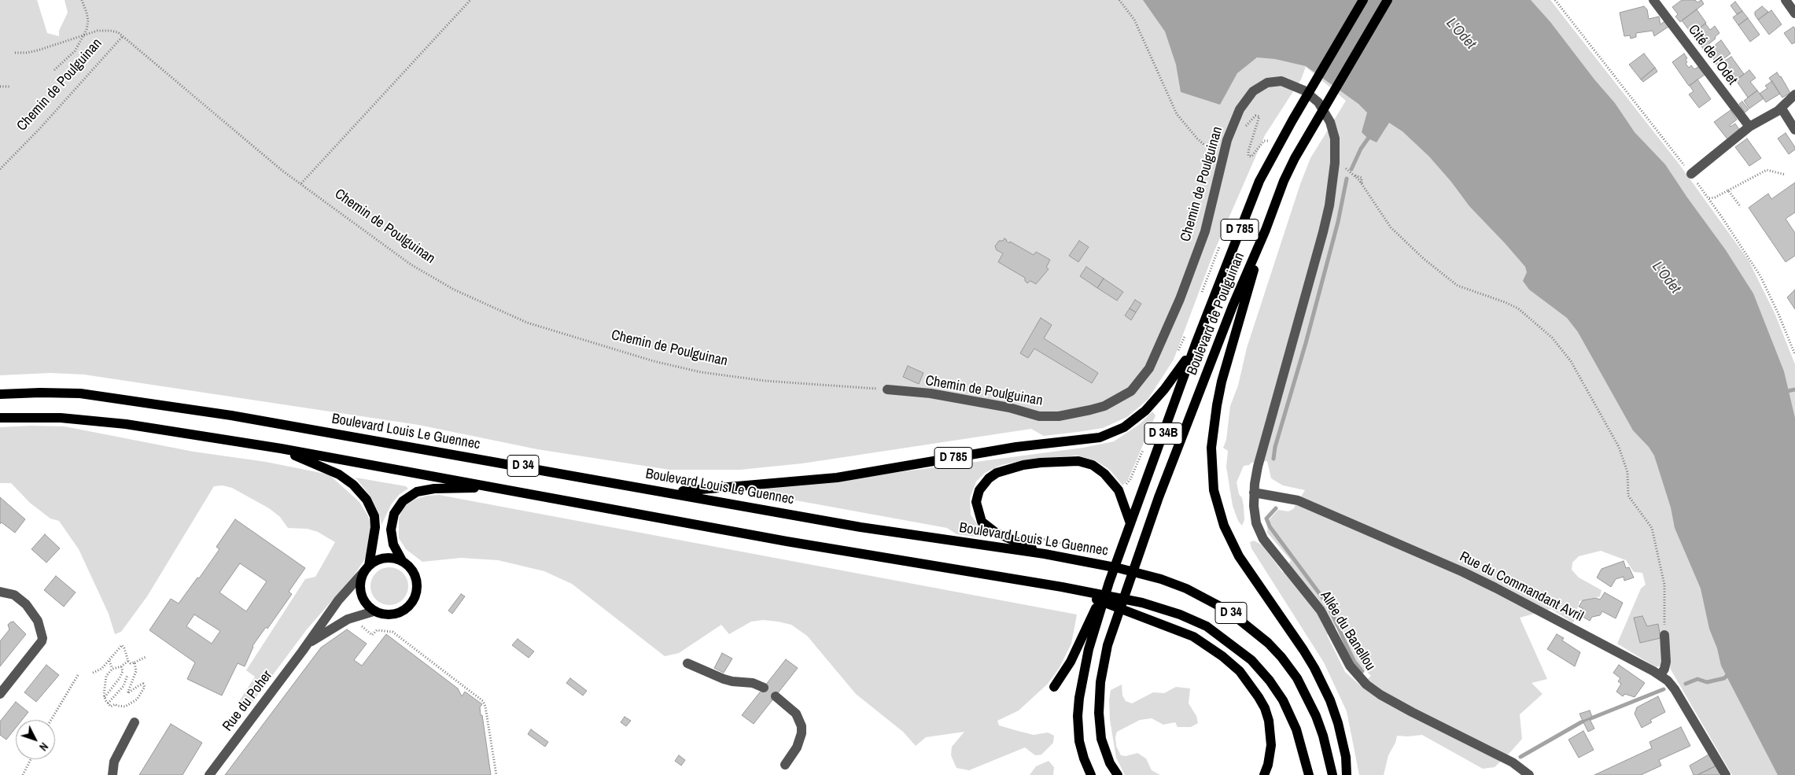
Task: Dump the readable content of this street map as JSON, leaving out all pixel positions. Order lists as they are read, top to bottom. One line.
{"streets":{"main road":["D 785","Boulevard de Poulguinan","Boulevard Louis Le Guennec","D 34B","D 34"],"street":["Cité de l'Odet","Chemin de Poulguinan","Rue du Commandant Avril","Allée du Banellou","Rue du Poher"]},"crossings":[["Chemin de Poulguinan","Rue du Commandant Avril"],["Chemin de Poulguinan","Allée du Banellou"],["D 785","Boulevard de Poulguinan"],["D 785","Boulevard Louis Le Guennec"],["Boulevard de Poulguinan","D 34B"],["Rue du Commandant Avril","Allée du Banellou"]],"water":["L'Odet"],"north":"bottom right"}
